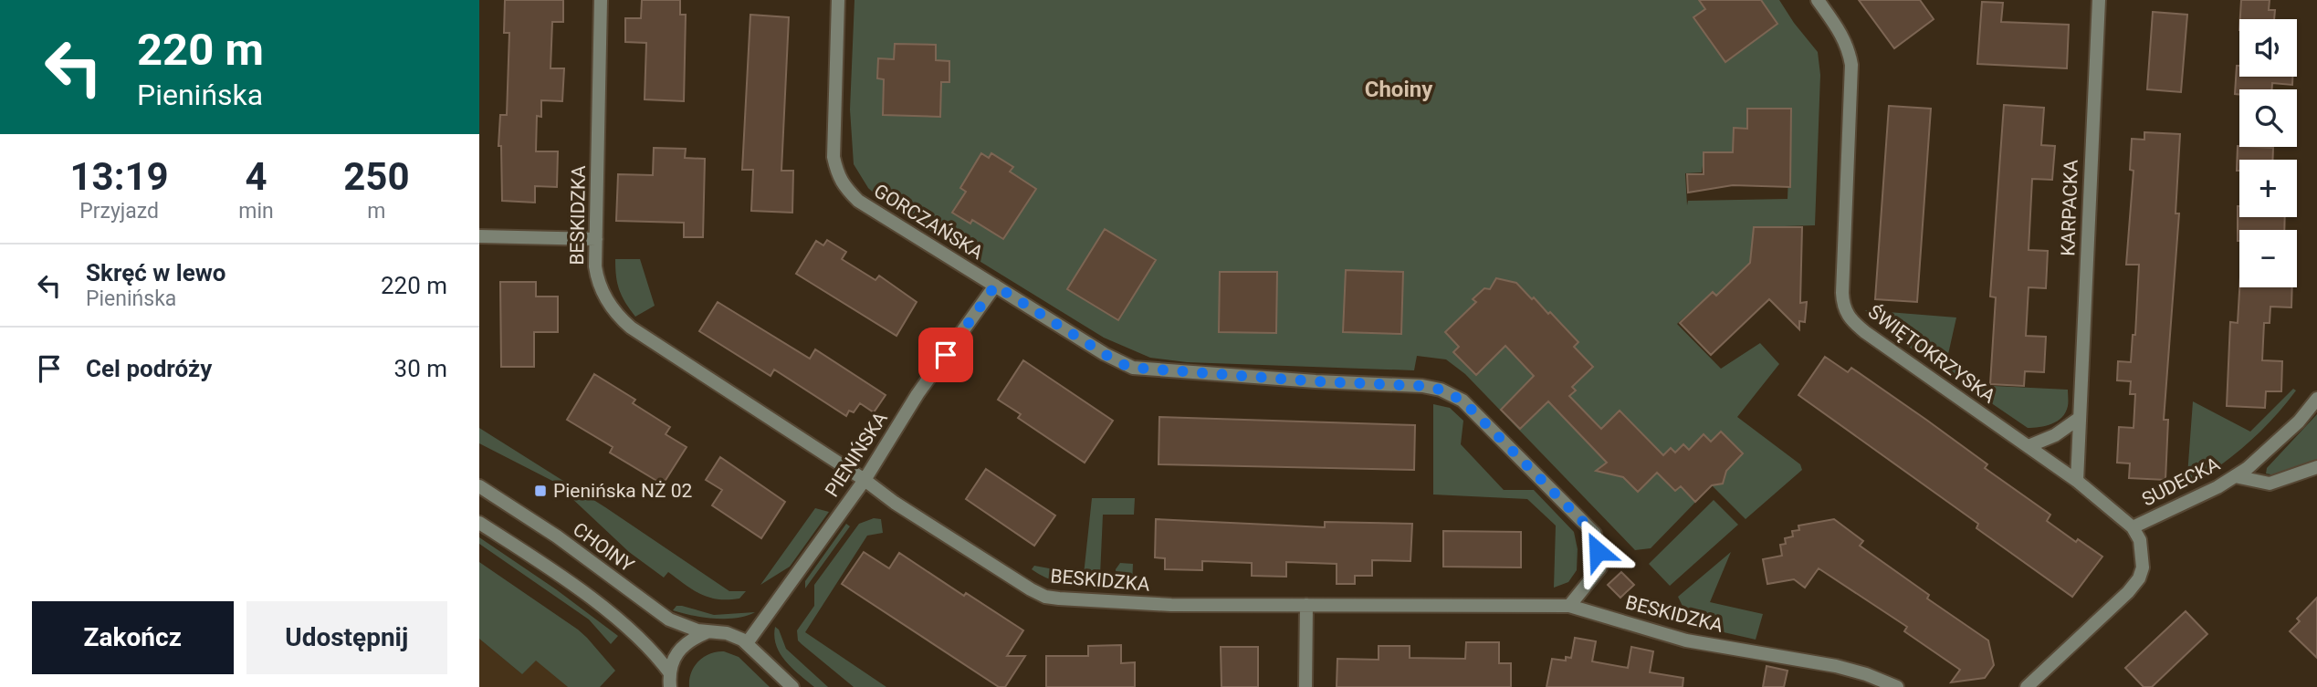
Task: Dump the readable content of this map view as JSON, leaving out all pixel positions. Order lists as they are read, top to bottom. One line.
{"streets":{"street":["KARPACKA","BESKIDZKA","GORCZAŃSKA","ŚWIĘTOKRZYSKA","PIENIŃSKA","SUDECKA","CHOINY"]},"crossings":[["KARPACKA","ŚWIĘTOKRZYSKA"],["BESKIDZKA","GORCZAŃSKA"],["BESKIDZKA","PIENIŃSKA"],["GORCZAŃSKA","PIENIŃSKA"],["ŚWIĘTOKRZYSKA","SUDECKA"],["PIENIŃSKA","CHOINY"]],"districts":["Choiny"],"places":{"transit":["Pienińska NŻ 02"]},"page":{"turn":["220 m","Pienińska"],"map_buttons":["+","−"],"eta":["13:19","Przyjazd","4","min","250","m"],"list":[{"name":"Skręć w lewo","note":"Pienińska","value":"220 m"},{"name":"Cel podróży","value":"30 m"}],"buttons":["Zakończ","Udostępnij"]}}
